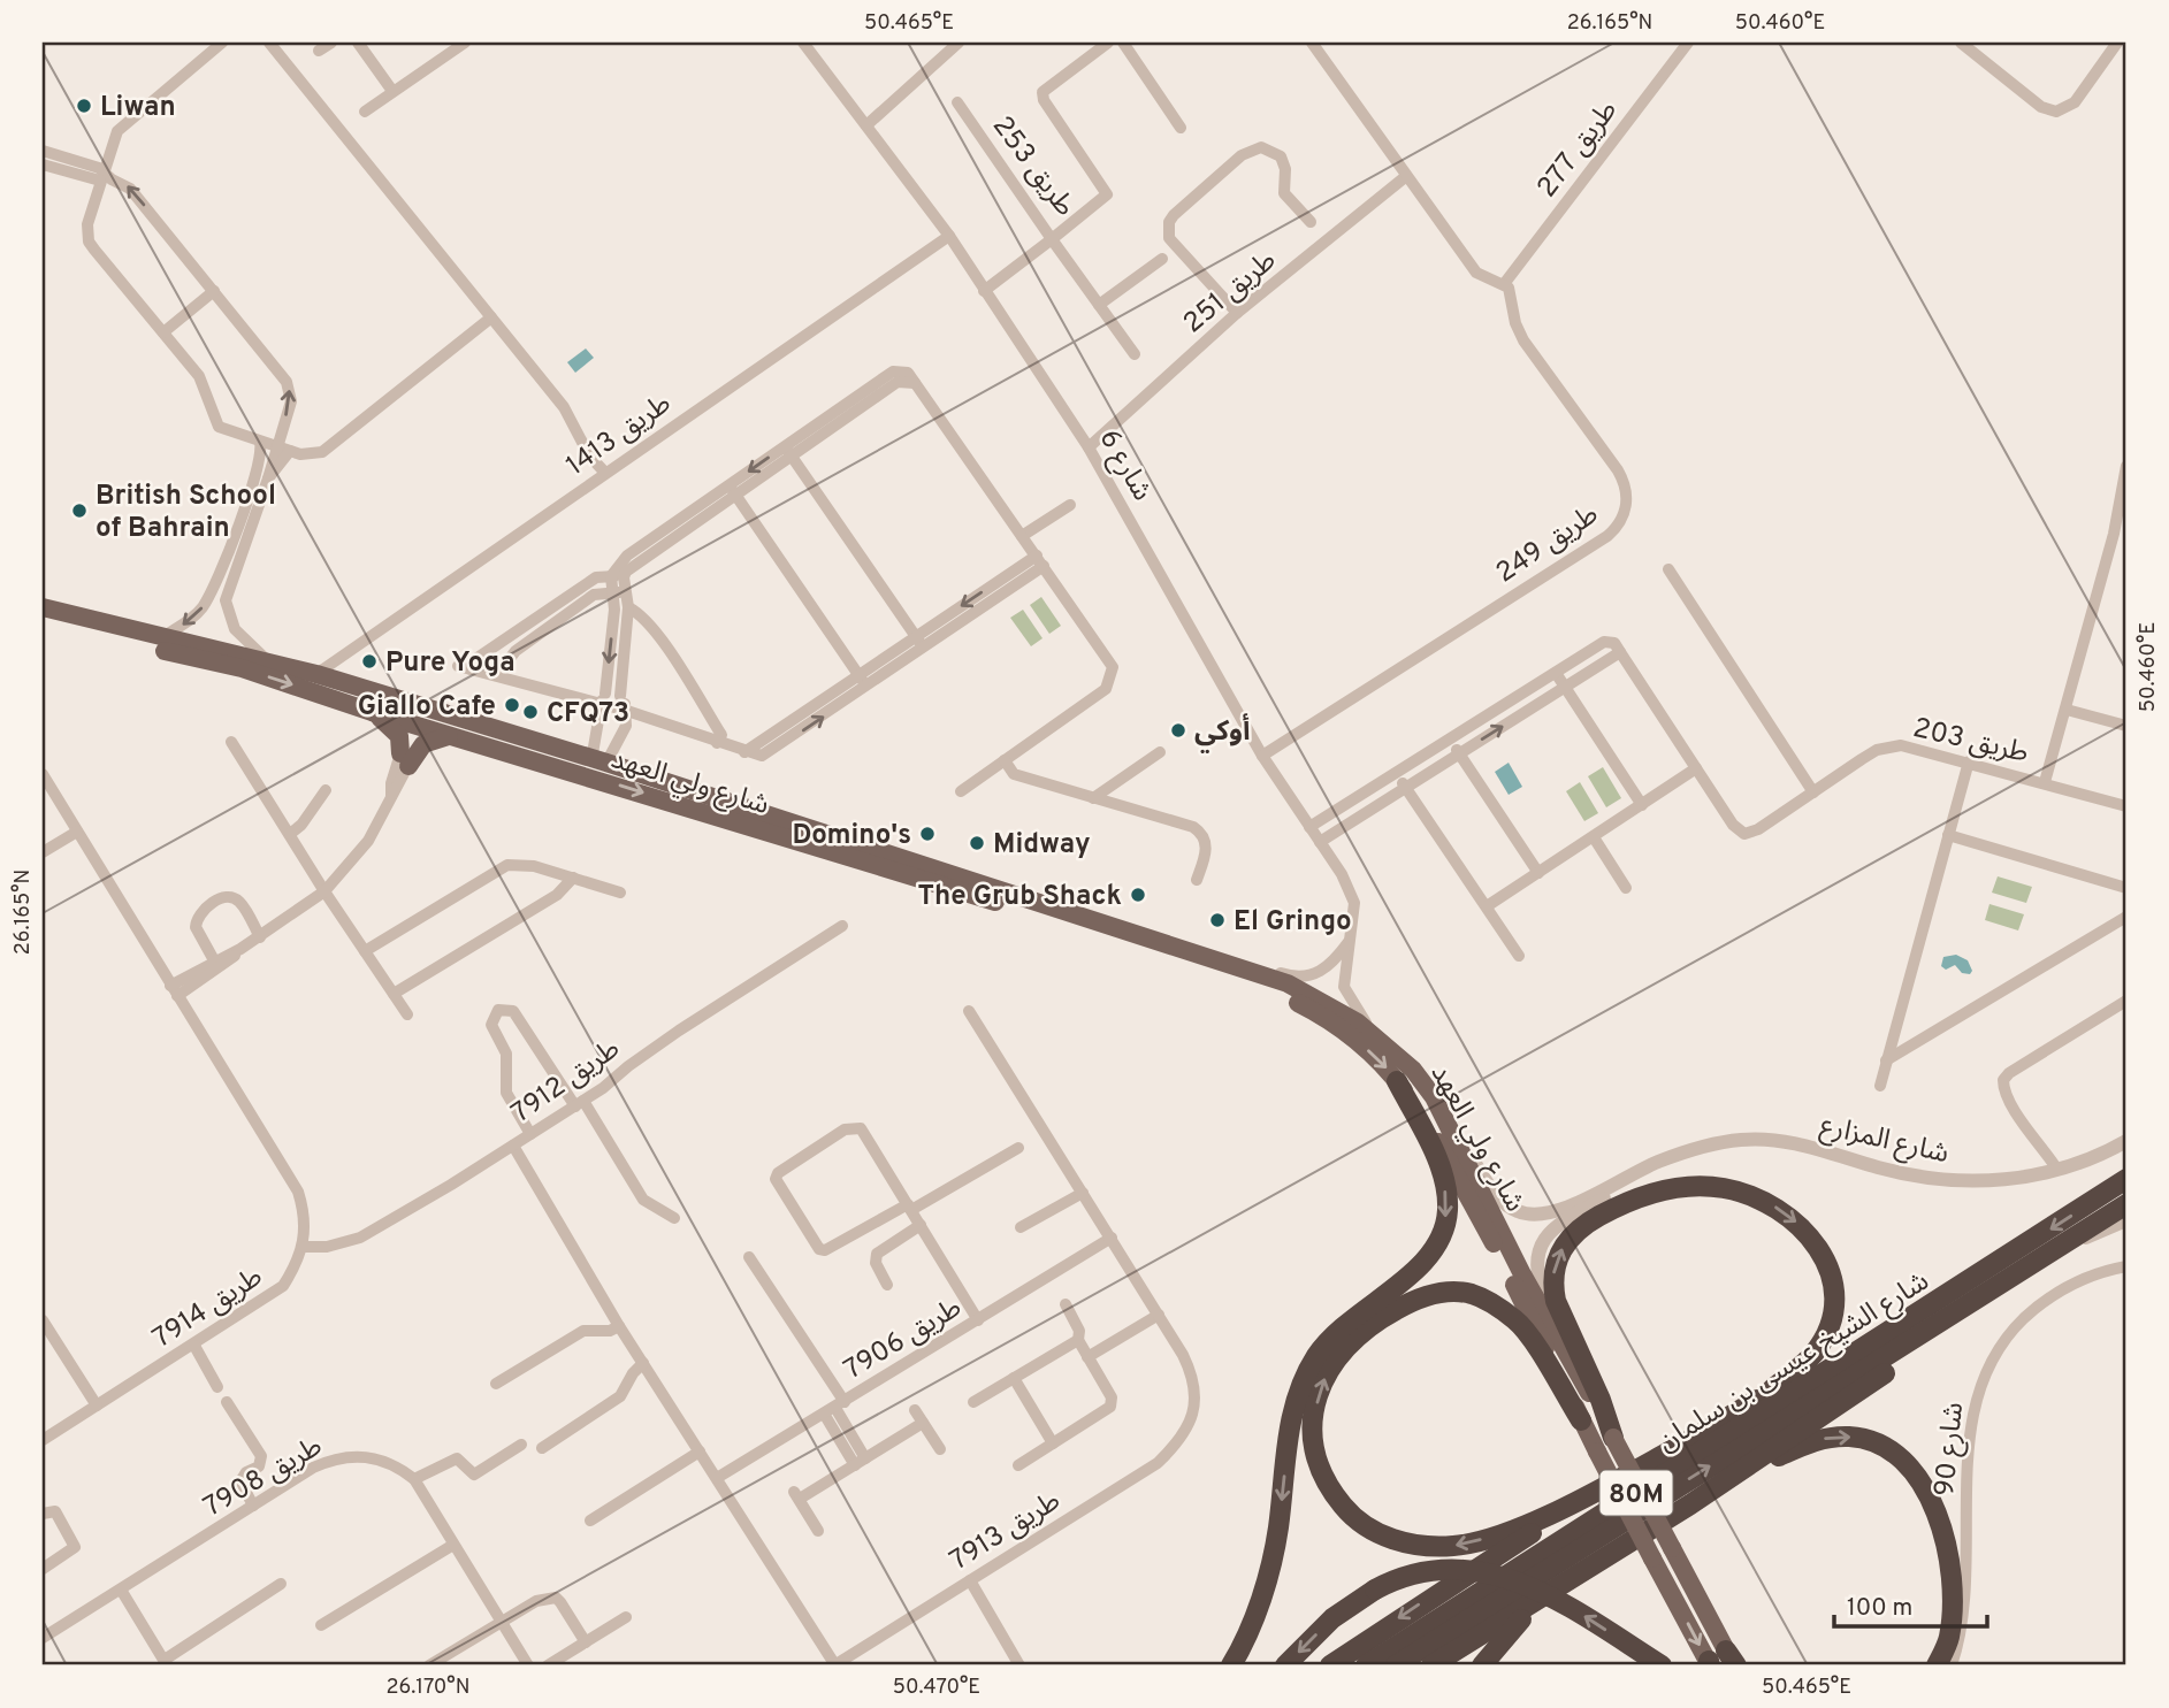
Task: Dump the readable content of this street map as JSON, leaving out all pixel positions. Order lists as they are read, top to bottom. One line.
{"streets":{"highway":["شارع الشيخ عيسى بن سلمان","80M"],"main road":["شارع ولي العهد"],"street":["طريق 277","طريق 253","طريق 251","طريق 1413","شارع 6","طريق 249","طريق 203","طريق 7912","شارع المزارع","طريق 7914","طريق 7906","شارع 90","طريق 7908","طريق 7913"]},"crossings":[["طريق 277","طريق 249"],["طريق 251","شارع 6"],["طريق 1413","شارع 6"],["طريق 1413","شارع ولي العهد"],["شارع 6","طريق 249"],["شارع 6","شارع ولي العهد"],["شارع ولي العهد","شارع المزارع"],["طريق 7912","طريق 7914"]],"places":["Liwan","British School of Bahrain","Pure Yoga","Giallo Cafe","CFQ73","أوكي","Domino's","Midway","The Grub Shack","El Gringo"],"scale_bar":"100 m","coordinates":["50.465°E","26.165°N","50.460°E","26.170°N","50.470°E"]}
